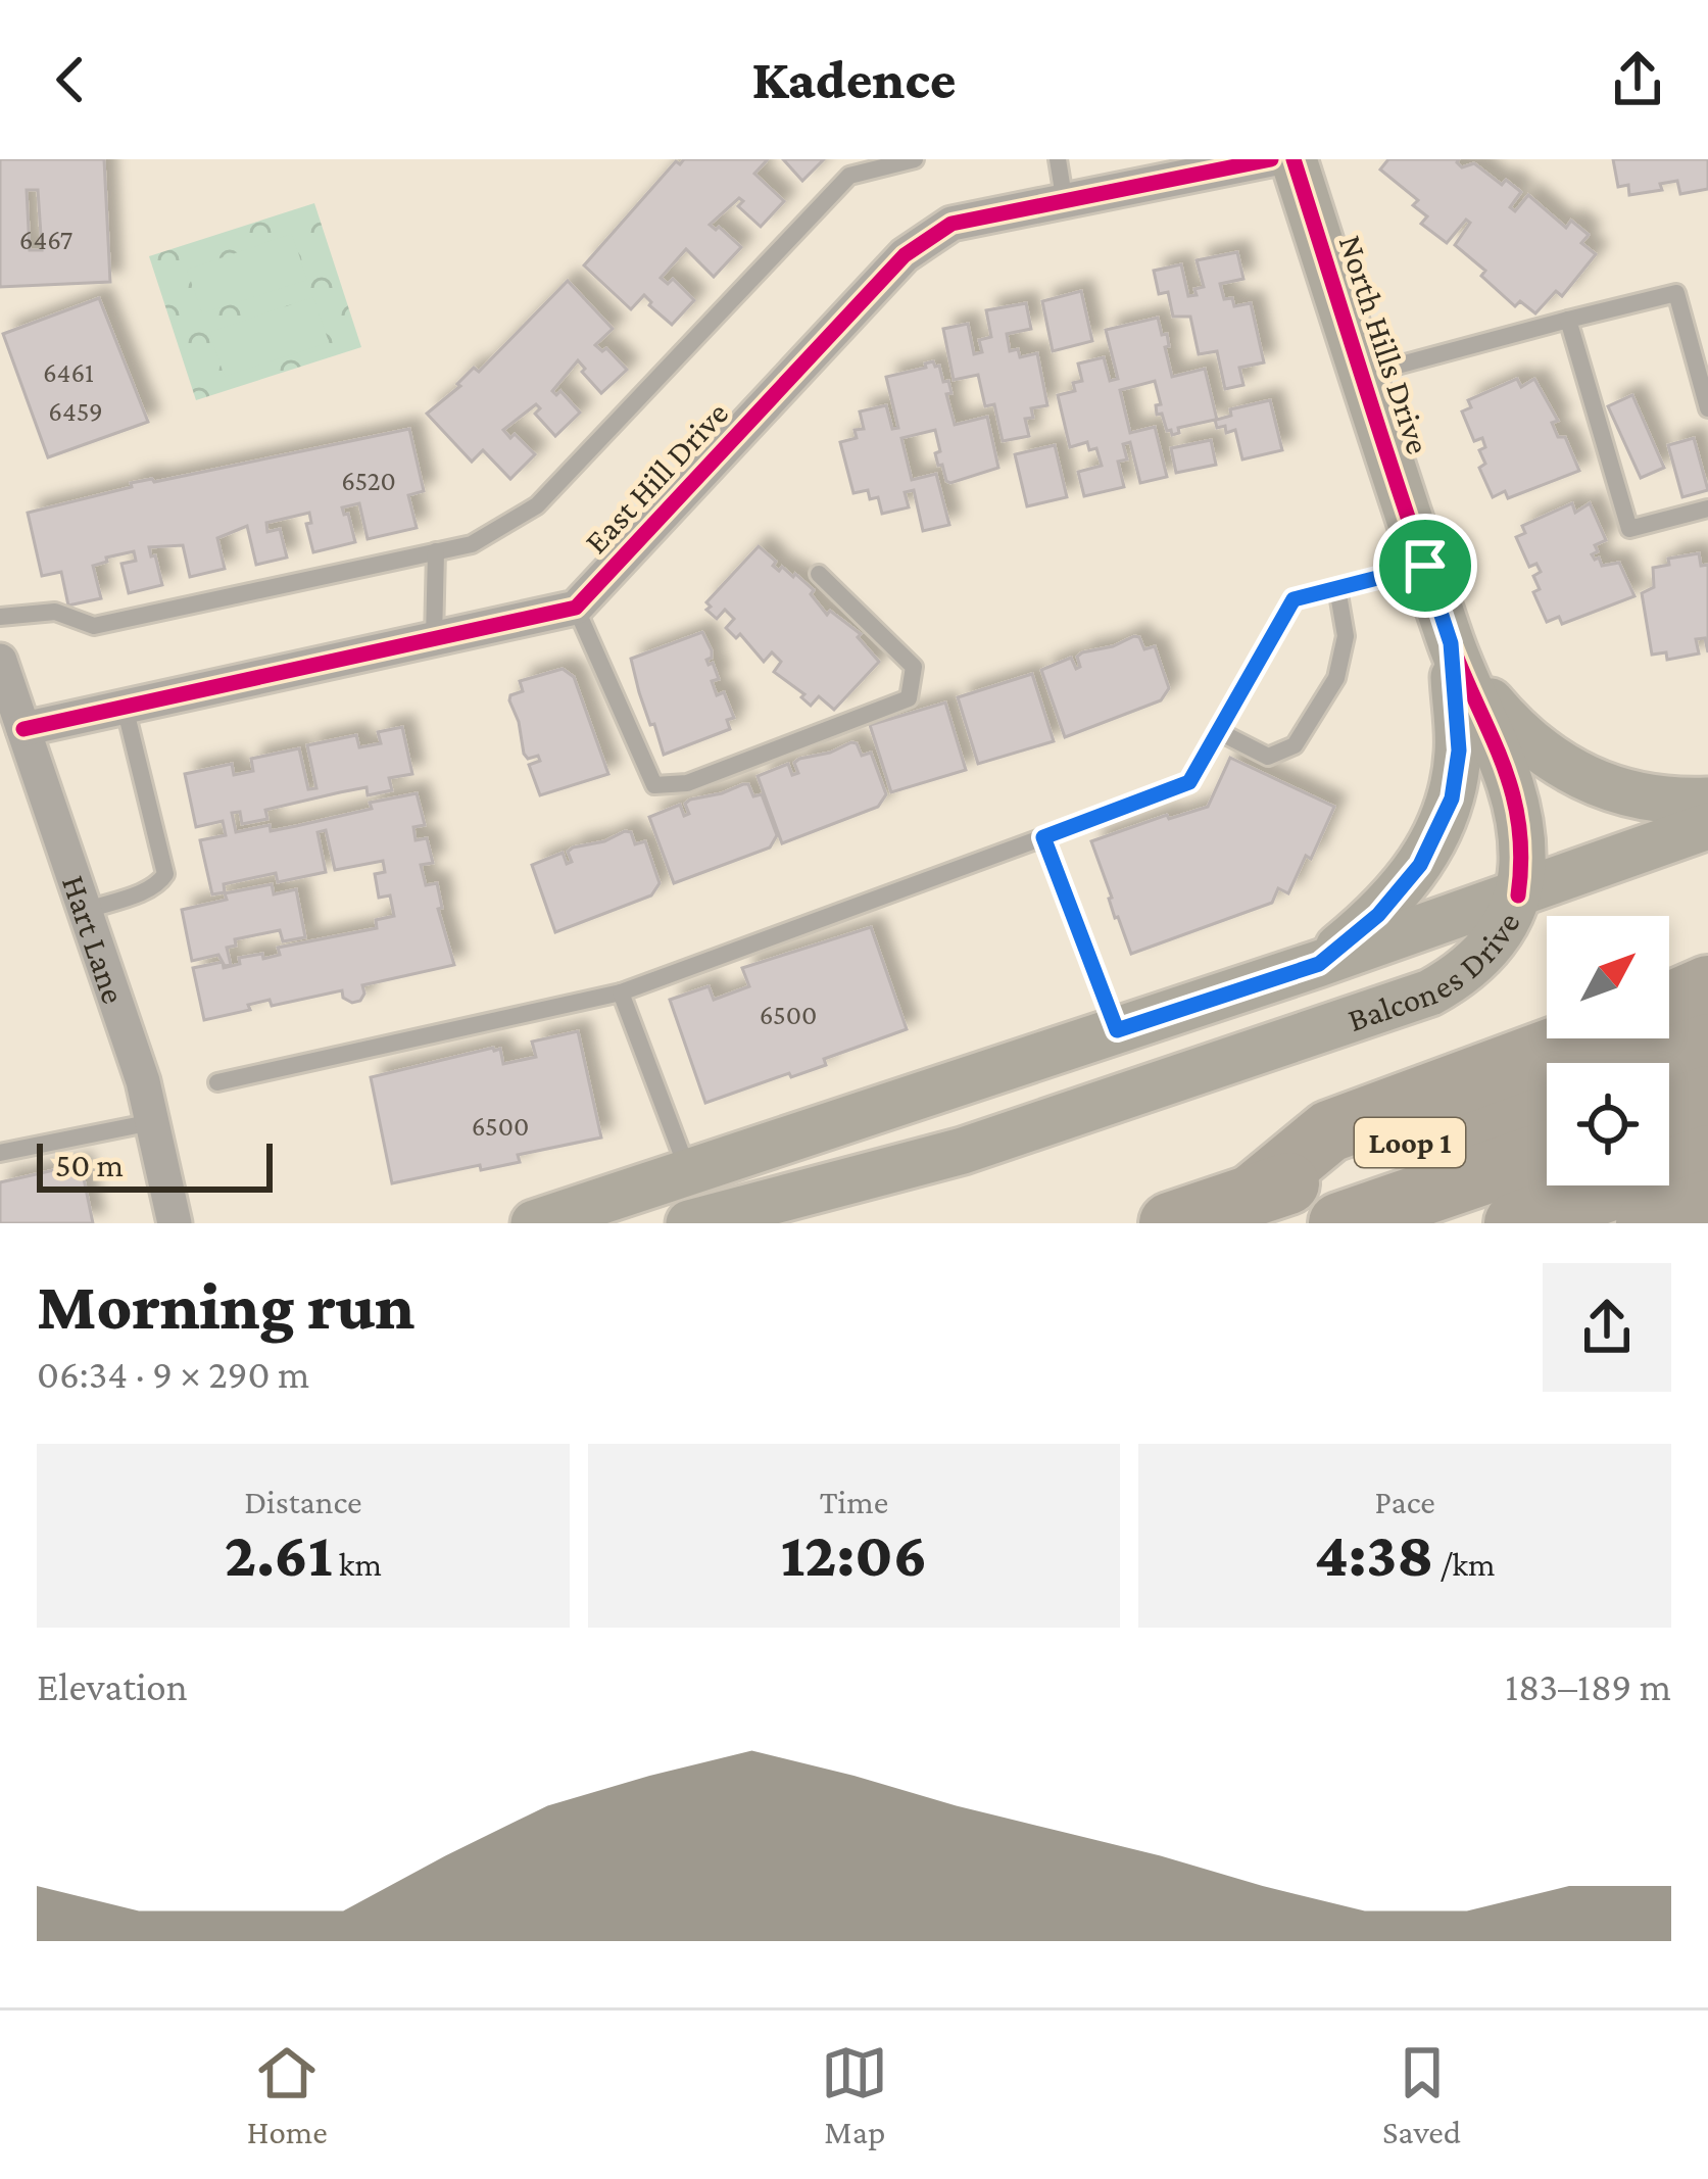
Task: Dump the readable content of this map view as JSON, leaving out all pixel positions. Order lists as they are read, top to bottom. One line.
{"streets":{"highway":["Loop 1"],"main road":["North Hills Drive","Balcones Drive"],"street":["East Hill Drive","Hart Lane"]},"crossings":[["North Hills Drive","Balcones Drive"]],"house_numbers":["6467","6461","6459","6520","6500","6500"],"scale_bar":"50 m","north":"top right","page":{"header":"Kadence","scale":"50 m","heading":["Morning run","06:34 · 9 × 290 m"],"stats":[["Distance","2.61 km"],["Time","12:06"],["Pace","4:38 /km"]],"chart":["Elevation","183–189 m"],"tabs":["Home","Map","Saved"]}}
